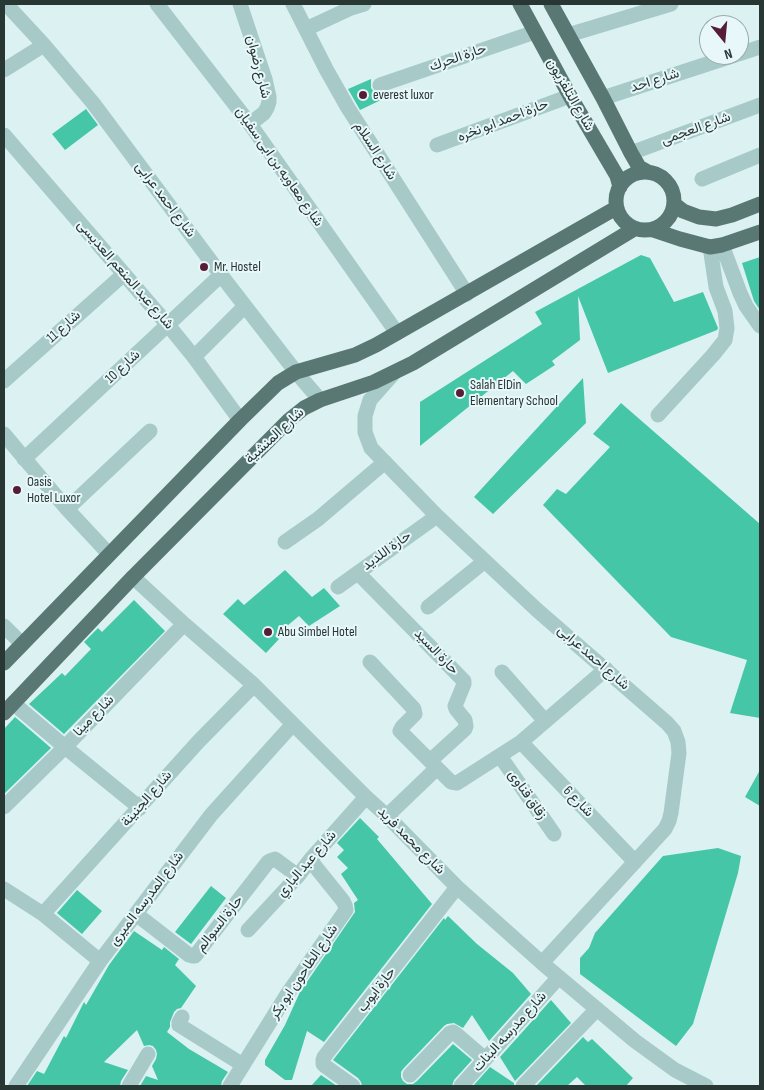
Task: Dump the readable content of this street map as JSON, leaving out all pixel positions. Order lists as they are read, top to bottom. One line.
{"streets":{"main road":["شارع التلفزيون","شارع المنشية"],"street":["حارة الحرك","شارع رضوان","شارع احد","حارة احمد ابو نخره","شارع العجمى","شارع السلام","شارع معاويه بن ابى سفيان","شارع احمد عرابى","شارع عبد المنعم العديسى","شارع 11","شارع 10","حارة اللديد","حارة السيد","شارع مينا","زقاق قناوى","شارع الجنينة","شارع 6","شارع محمد فريد","شارع عبد الباري","شارع المدرسه الميرى","حارة السوالم","شارع الطاحون ابو بكر","حارة ايوب","شارع مدرسه البنات"]},"crossings":[["حارة الحرك","شارع التلفزيون"],["شارع رضوان","شارع معاويه بن ابى سفيان"],["شارع احد","شارع التلفزيون"],["شارع التلفزيون","حارة احمد ابو نخره"],["شارع التلفزيون","شارع العجمى"],["شارع التلفزيون","شارع المنشية"],["شارع احمد عرابى","شارع 10"],["شارع احمد عرابى","شارع المنشية"],["شارع احمد عرابى","حارة اللديد"],["شارع احمد عرابى","شارع 6"],["شارع احمد عرابى","شارع محمد فريد"],["شارع عبد المنعم العديسى","شارع 11"],["شارع عبد المنعم العديسى","شارع 10"],["شارع المنشية","شارع محمد فريد"],["حارة اللديد","حارة السيد"],["شارع مينا","شارع محمد فريد"],["شارع الجنينة","شارع محمد فريد"],["شارع محمد فريد","شارع عبد الباري"],["شارع محمد فريد","شارع المدرسه الميرى"],["شارع محمد فريد","حارة ايوب"],["شارع محمد فريد","شارع مدرسه البنات"],["شارع عبد الباري","حارة السوالم"],["شارع عبد الباري","شارع الطاحون ابو بكر"],["شارع المدرسه الميرى","حارة السوالم"]],"places":["everest luxor","Mr. Hostel","Salah ElDin Elementary School","Oasis Hotel Luxor","Abu Simbel Hotel"],"north":"bottom"}
